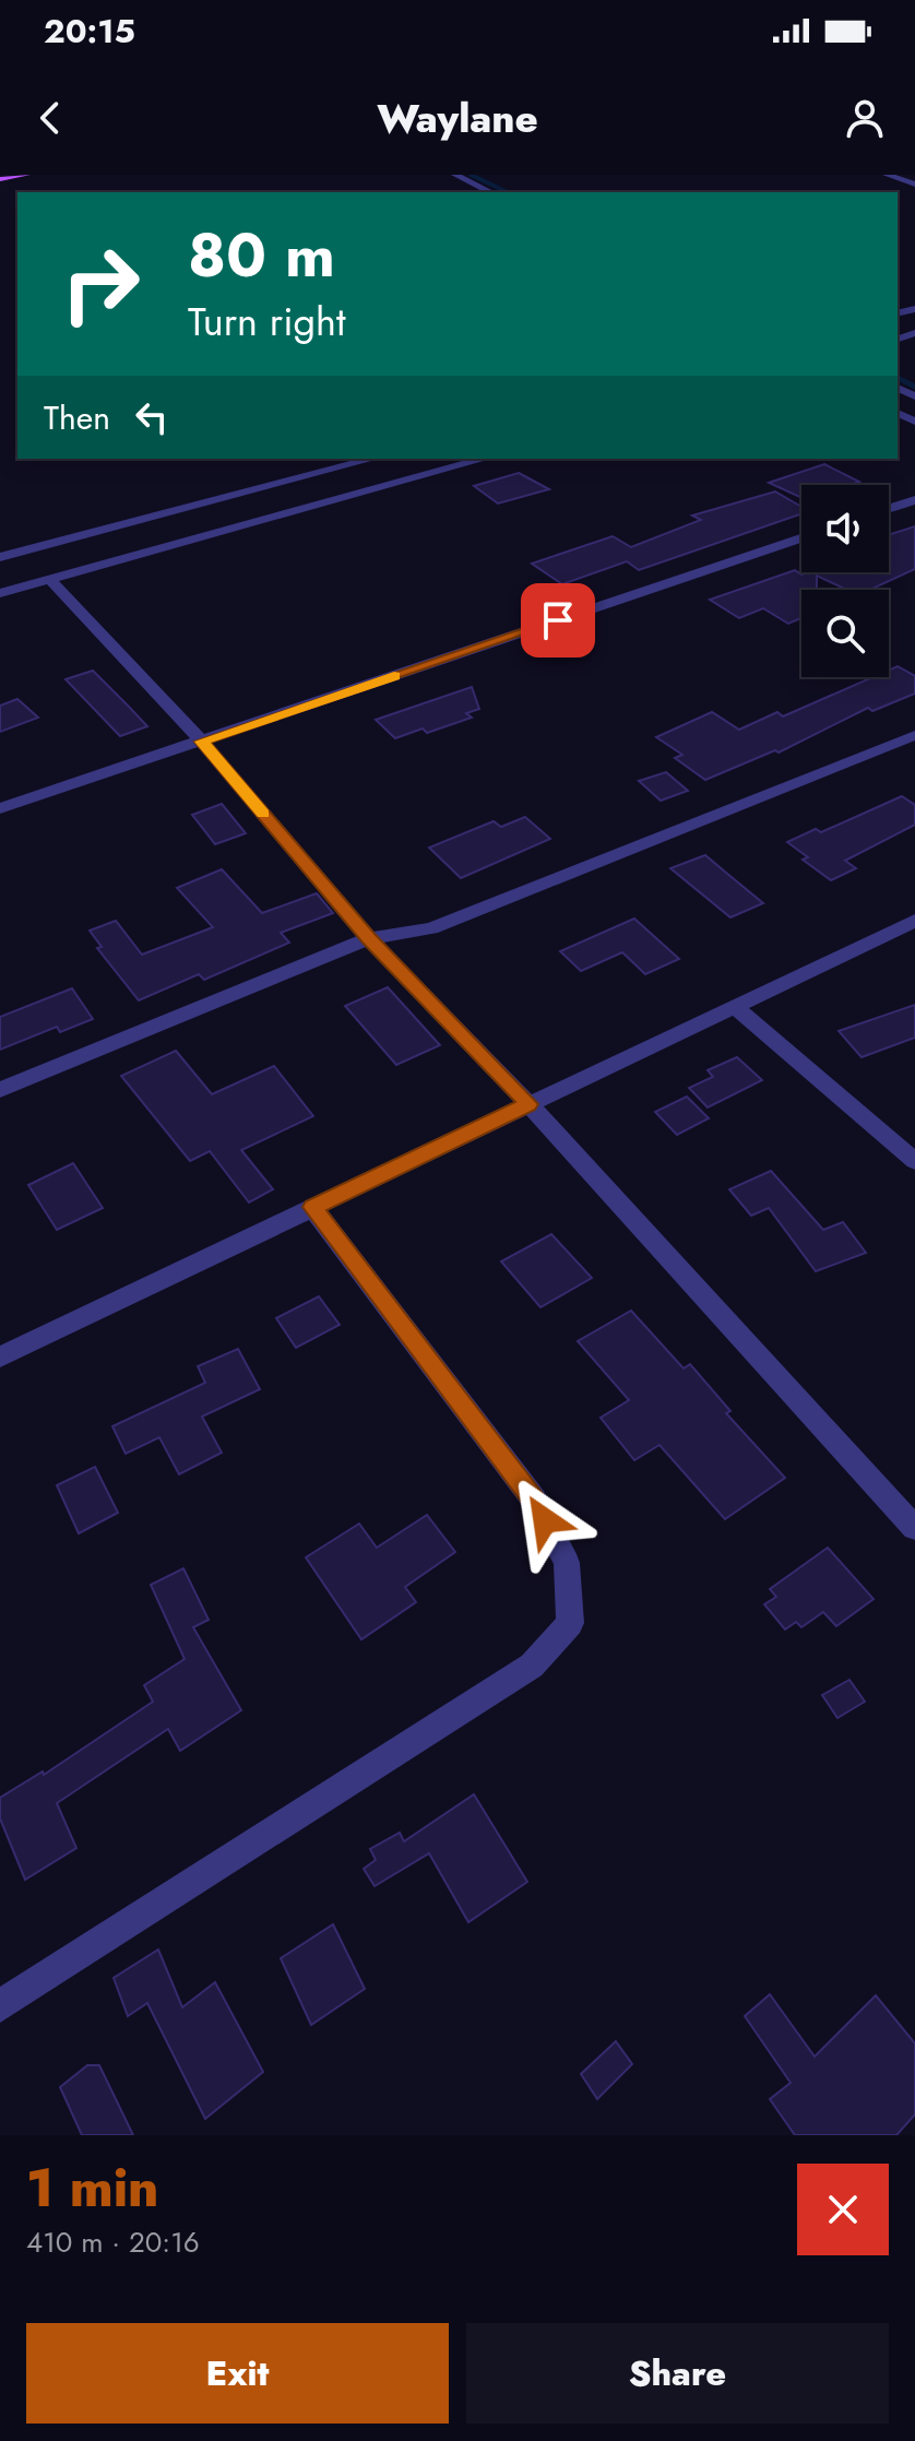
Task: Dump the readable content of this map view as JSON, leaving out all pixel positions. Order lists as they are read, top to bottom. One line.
{"page":{"status":"20:15","header":"Waylane","turn":["80 m","Turn right"],"then":"Then","heading":["1 min","410 m · 20:16"],"buttons":["Exit","Share"]}}
